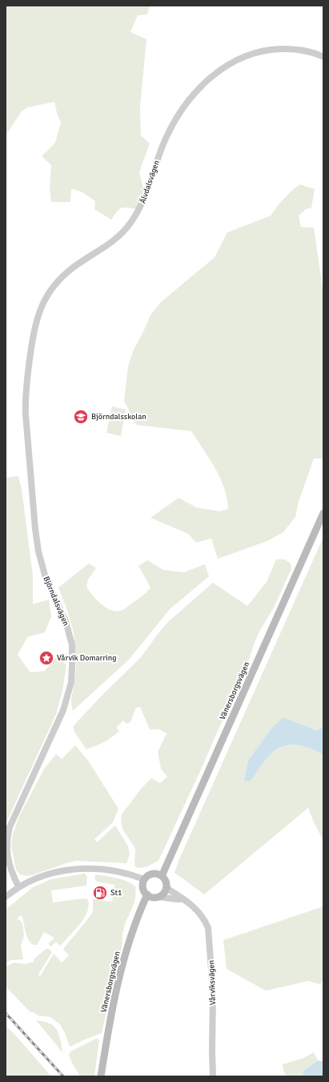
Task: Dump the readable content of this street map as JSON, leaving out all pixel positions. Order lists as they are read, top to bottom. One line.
{"streets":{"main road":["Vänersborgsvägen"],"street":["Älvdalsvägen","Björndalsvägen","Vårviksvägen"]},"crossings":[["Älvdalsvägen","Björndalsvägen"],["Vänersborgsvägen","Vårviksvägen"]],"places":{"school or university":["Björndalsskolan"],"place":["Vårvik Domarring"],"fuel station":["St1"]}}
